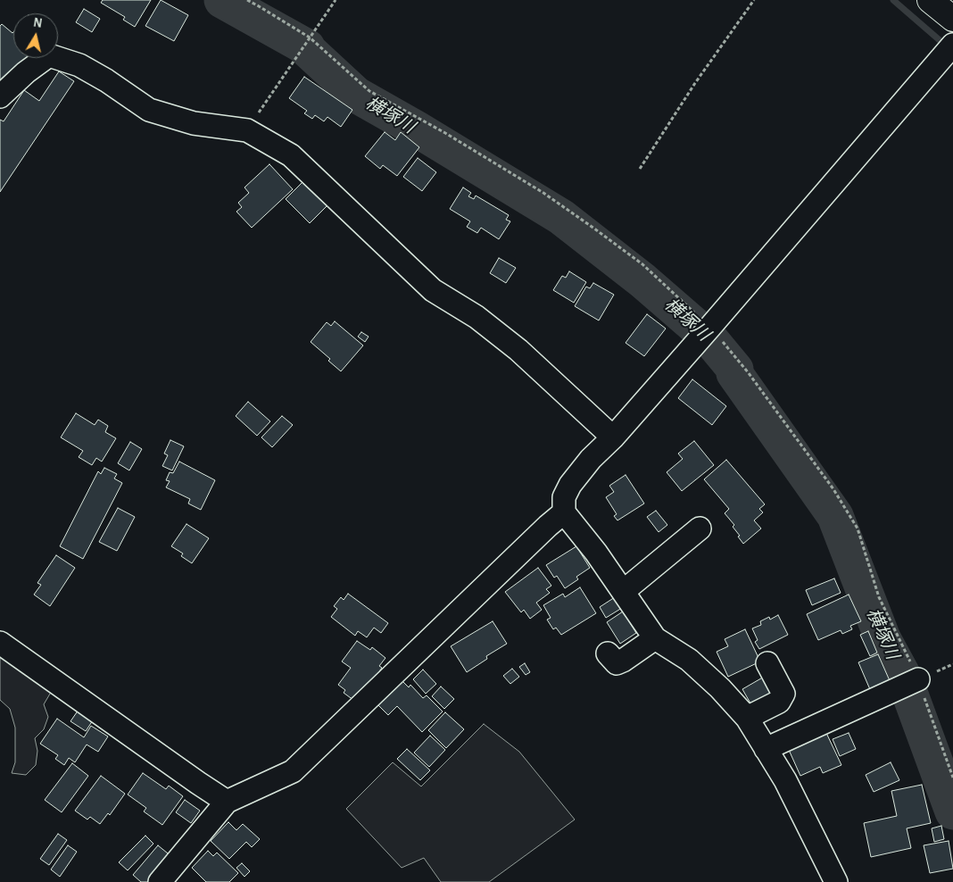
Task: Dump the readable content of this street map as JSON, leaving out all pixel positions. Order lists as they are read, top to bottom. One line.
{"water":["横塚川"],"north":"top"}
